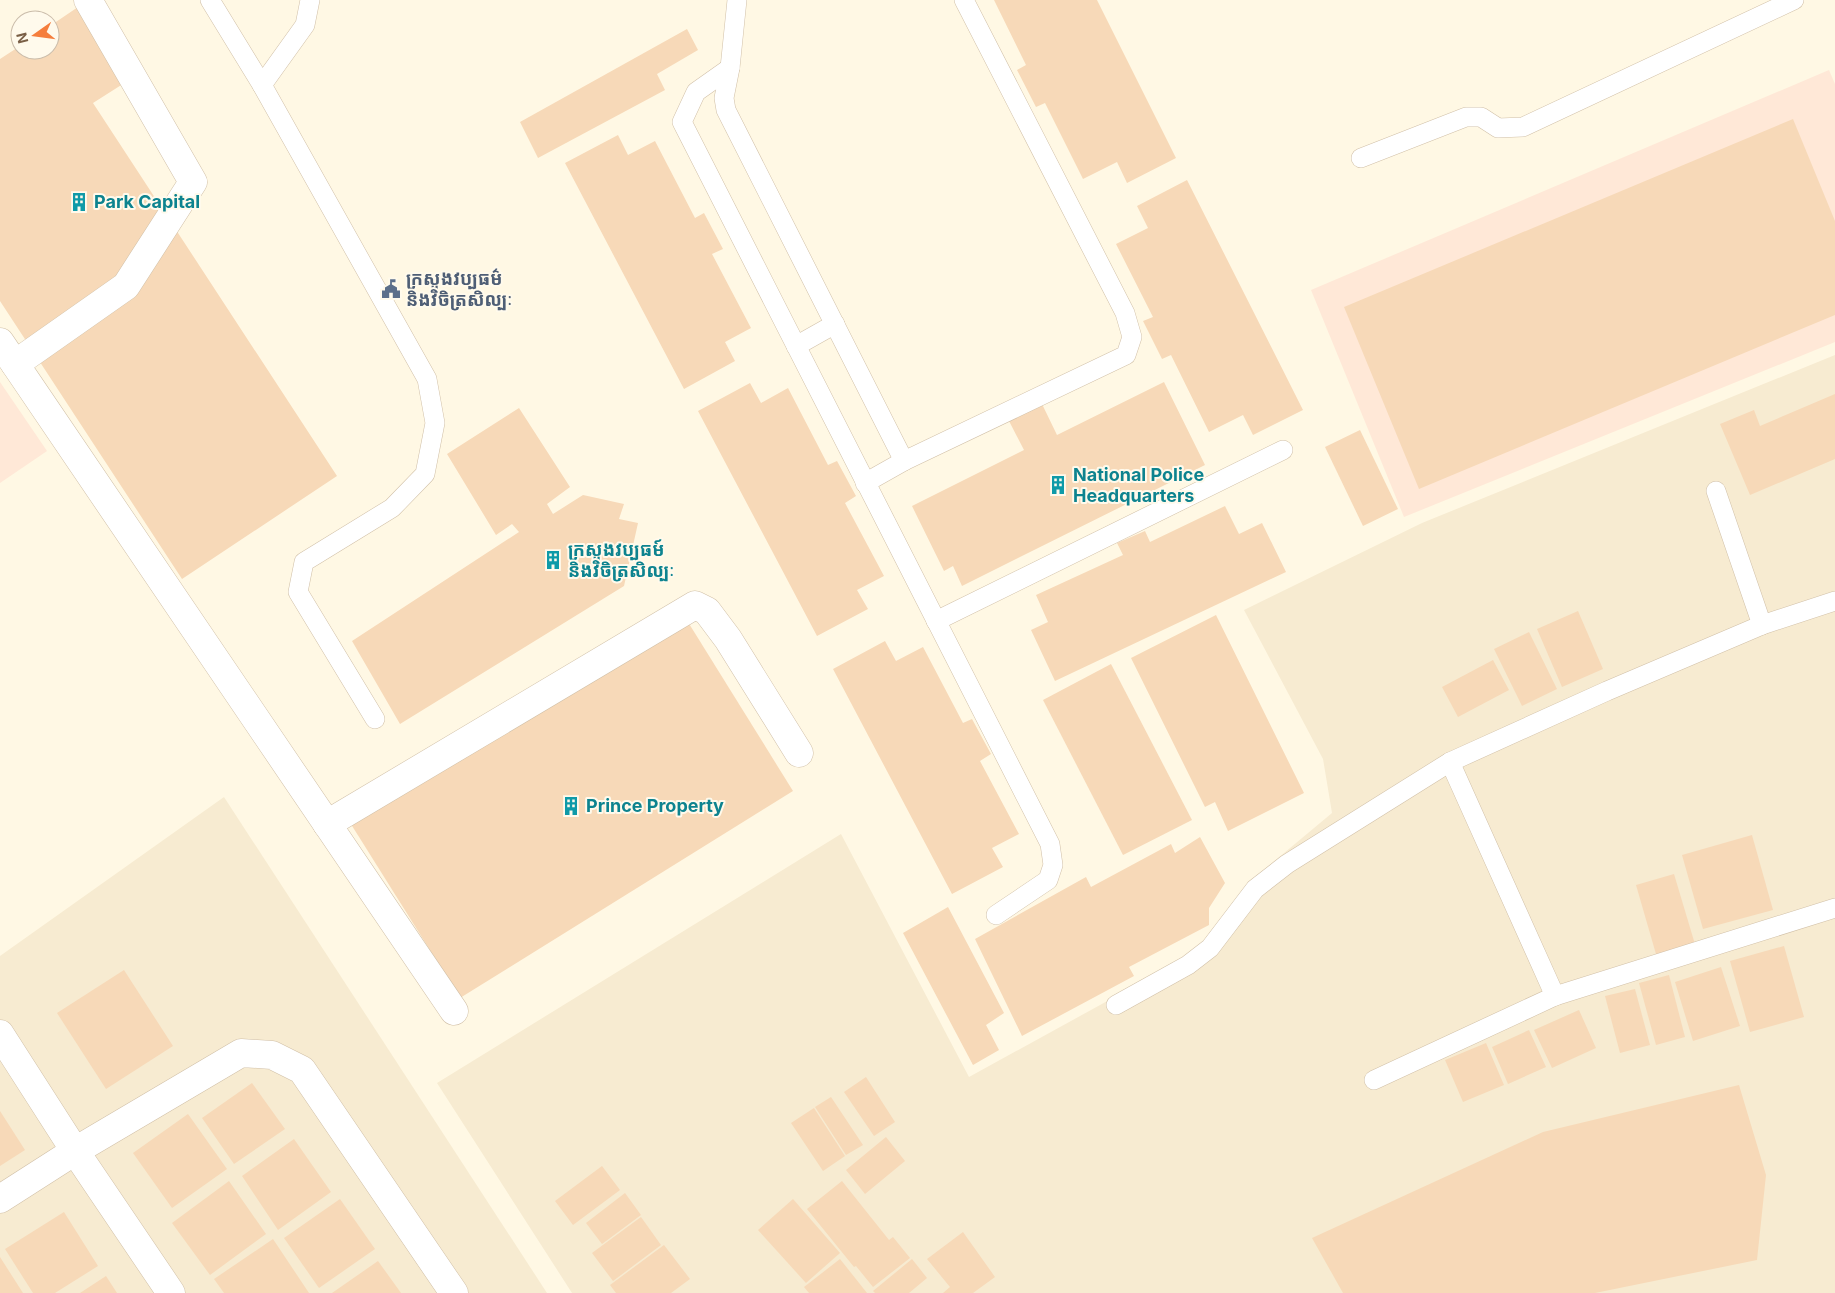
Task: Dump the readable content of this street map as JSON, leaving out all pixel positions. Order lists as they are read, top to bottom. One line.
{"places":{"building":["Park Capital","National Police Headquarters","ក្រសួងវប្បធម៍ និងវិចិត្រសិល្បៈ","Prince Property"],"public building":["ក្រសួងវប្បធម៌ និងវិចិត្រសិល្បៈ"]},"north":"left"}
